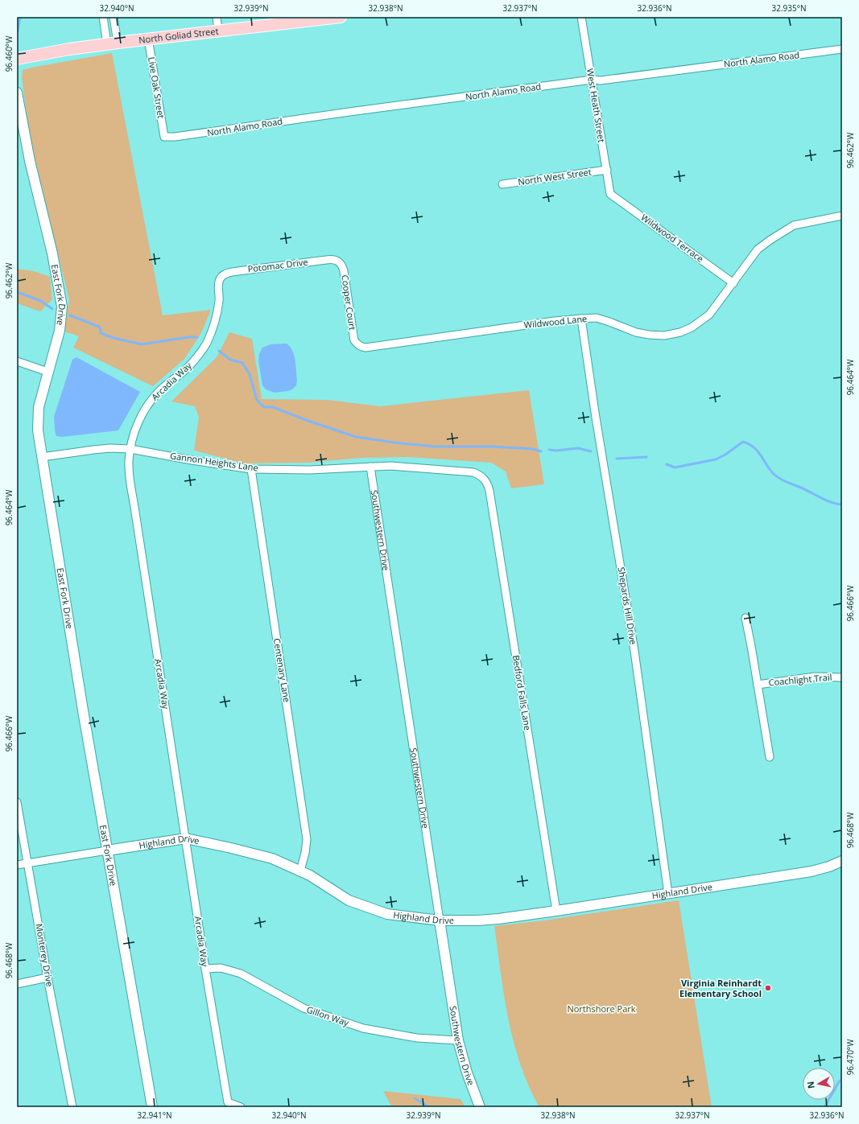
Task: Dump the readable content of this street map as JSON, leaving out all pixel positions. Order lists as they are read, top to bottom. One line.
{"streets":{"main road":["North Goliad Street"],"street":["North Alamo Road","Live Oak Street","West Heath Street","North West Street","Wildwood Terrace","Potomac Drive","East Fork Drive","Cooper Court","Wildwood Lane","Arcadia Way","Gannon Heights Lane","Southwestern Drive","Shepards Hill Drive","Centenary Lane","Coachlight Trail","Bedford Falls Lane","Highland Drive","Monterey Drive","Gillon Way"]},"crossings":[["North Goliad Street","Live Oak Street"],["North Alamo Road","Live Oak Street"],["North Alamo Road","West Heath Street"],["West Heath Street","North West Street"],["West Heath Street","Wildwood Terrace"],["Wildwood Terrace","Wildwood Lane"],["Potomac Drive","Cooper Court"],["Potomac Drive","Arcadia Way"],["East Fork Drive","Gannon Heights Lane"],["East Fork Drive","Highland Drive"],["Cooper Court","Wildwood Lane"],["Wildwood Lane","Shepards Hill Drive"],["Arcadia Way","Gannon Heights Lane"],["Arcadia Way","Highland Drive"],["Arcadia Way","Gillon Way"],["Gannon Heights Lane","Southwestern Drive"],["Gannon Heights Lane","Centenary Lane"],["Gannon Heights Lane","Bedford Falls Lane"],["Southwestern Drive","Highland Drive"],["Southwestern Drive","Gillon Way"],["Shepards Hill Drive","Highland Drive"],["Centenary Lane","Highland Drive"],["Bedford Falls Lane","Highland Drive"],["Highland Drive","Monterey Drive"]],"parks":["Northshore Park"],"places":["Virginia Reinhardt Elementary School"],"north":"left","coordinates":["32.940°N","32.939°N","32.938°N","32.937°N","32.936°N","32.935°N","96.460°W","96.462°W","96.464°W","96.466°W","96.468°W","96.470°W","32.941°N"]}
